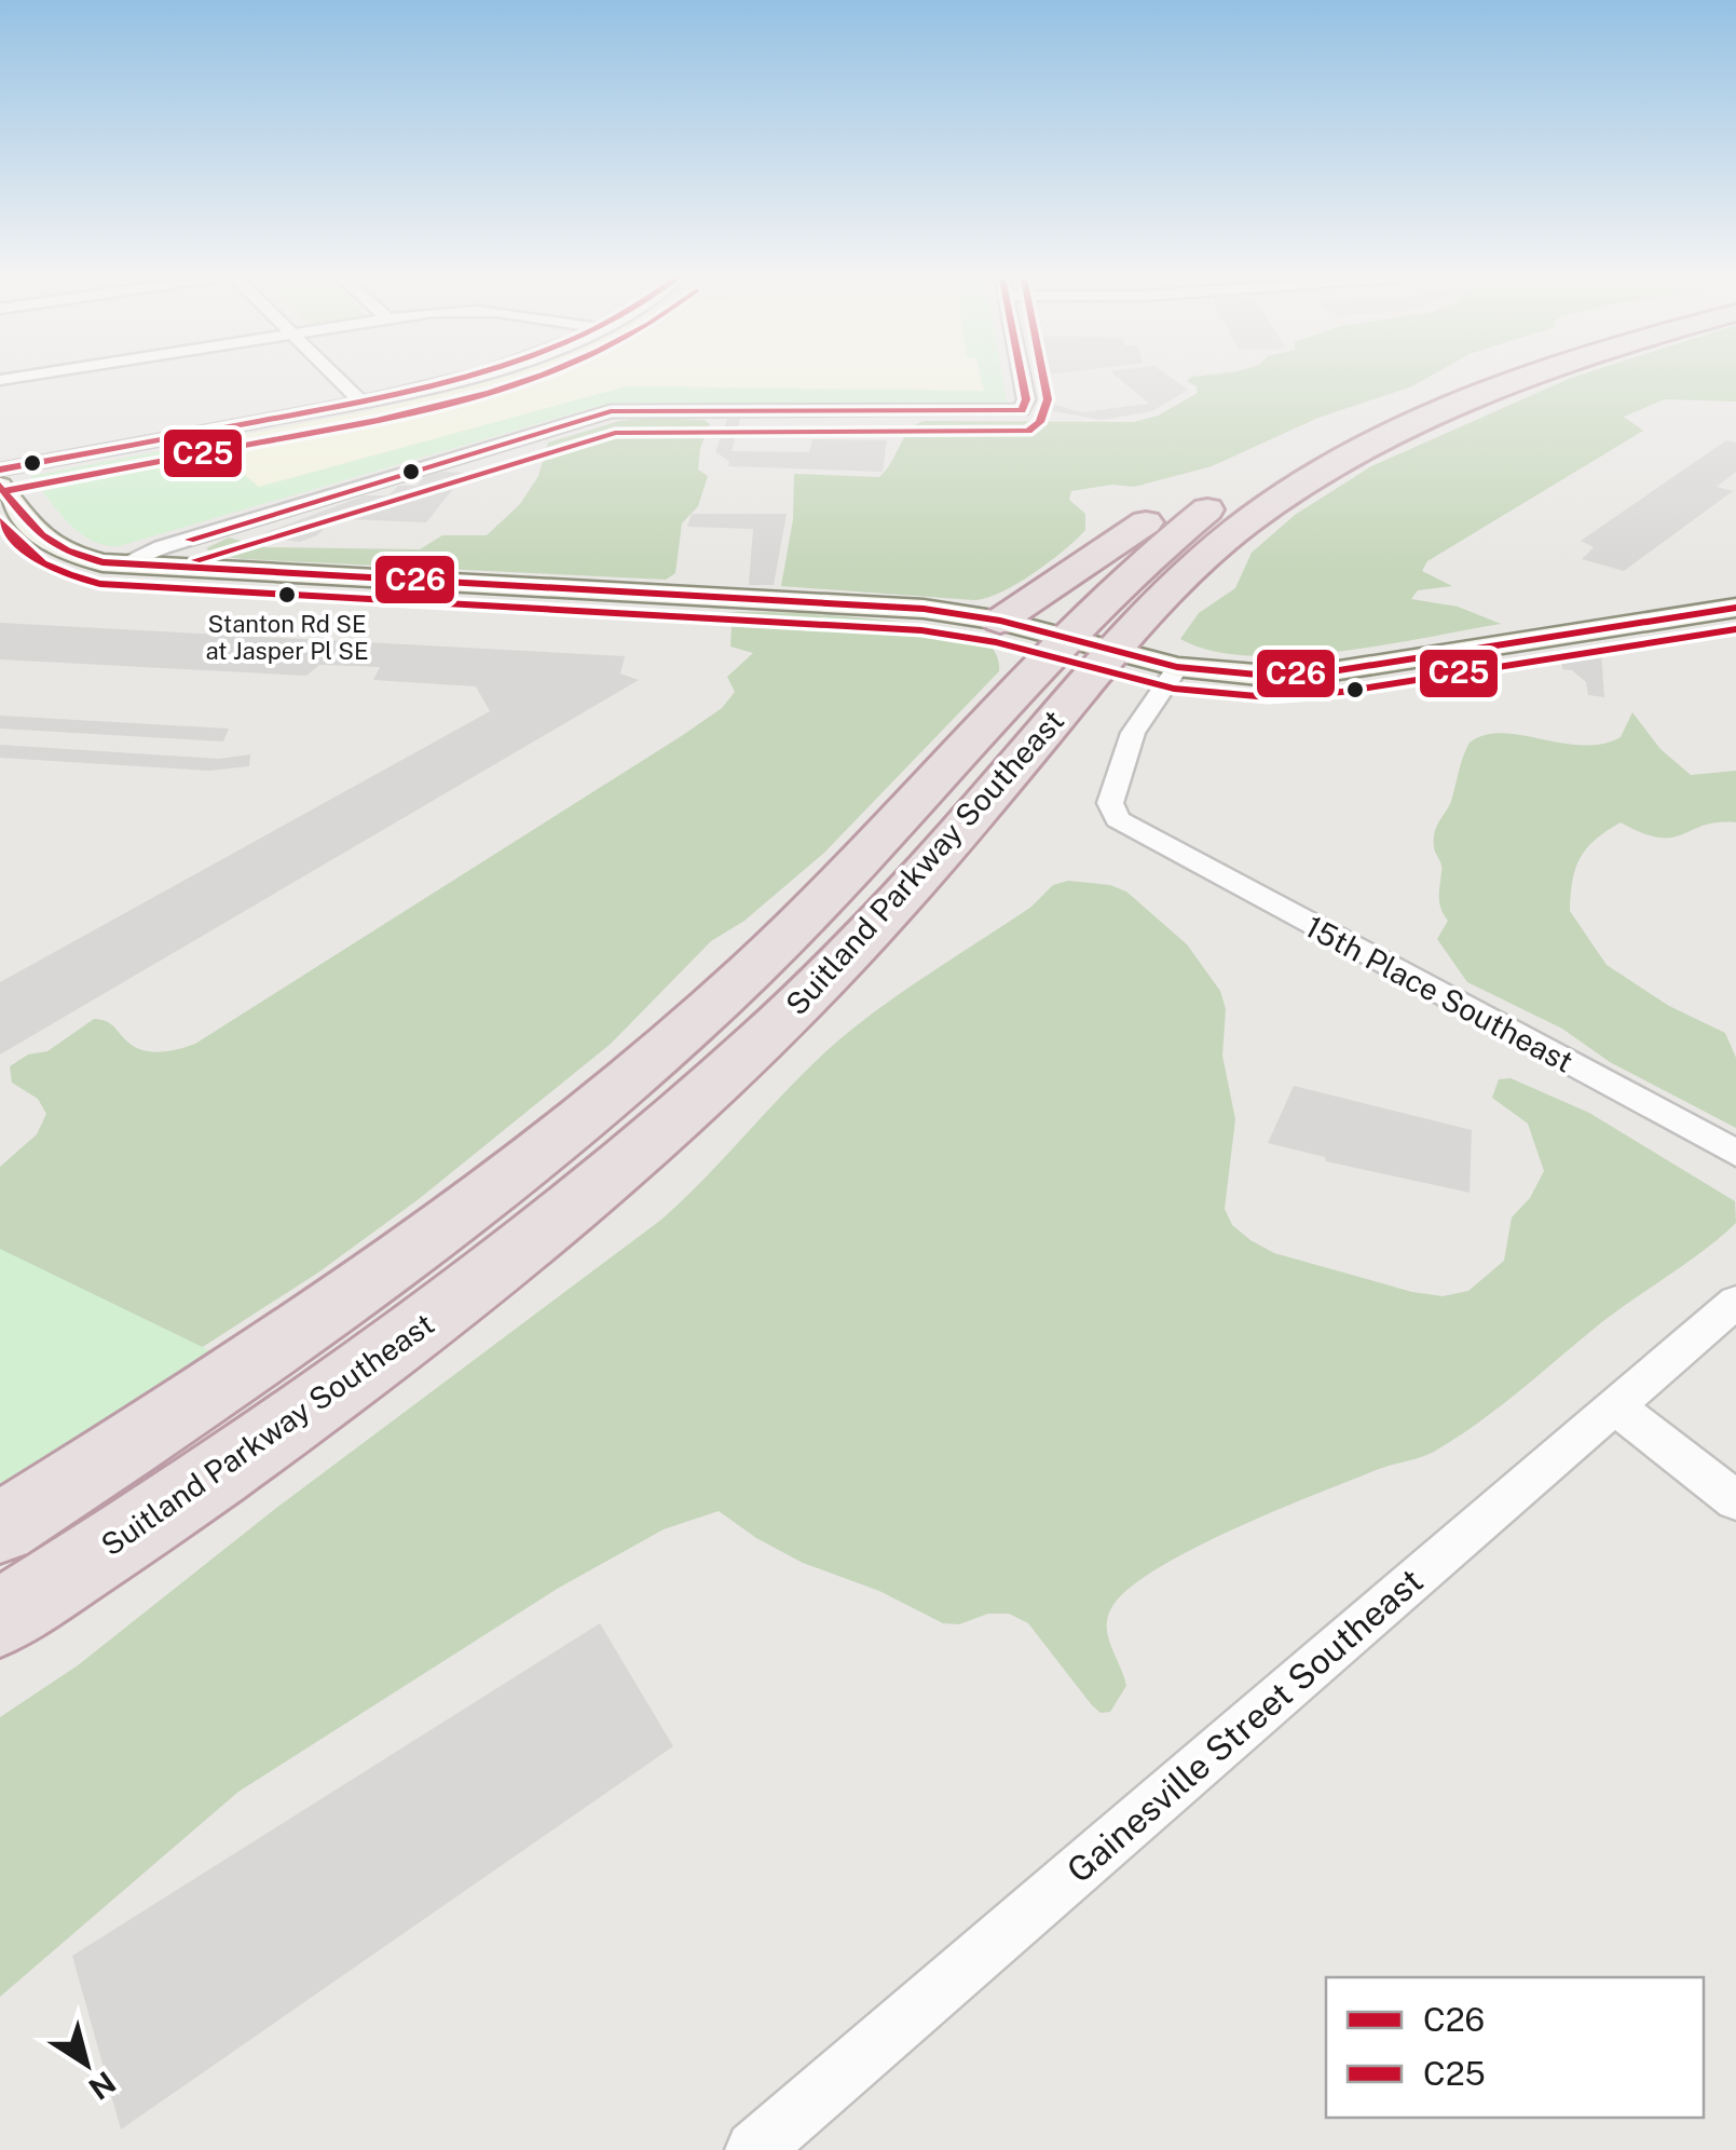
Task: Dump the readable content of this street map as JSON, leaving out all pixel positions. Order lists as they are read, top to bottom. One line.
{"streets":{"highway":["Suitland Parkway Southeast"],"street":["15th Place Southeast","Gainesville Street Southeast"]},"places":["Stanton Rd SE at Jasper Pl SE"],"lines":["transit line C26","transit line C25"],"legend":["C26","C25"],"north":"bottom right"}
